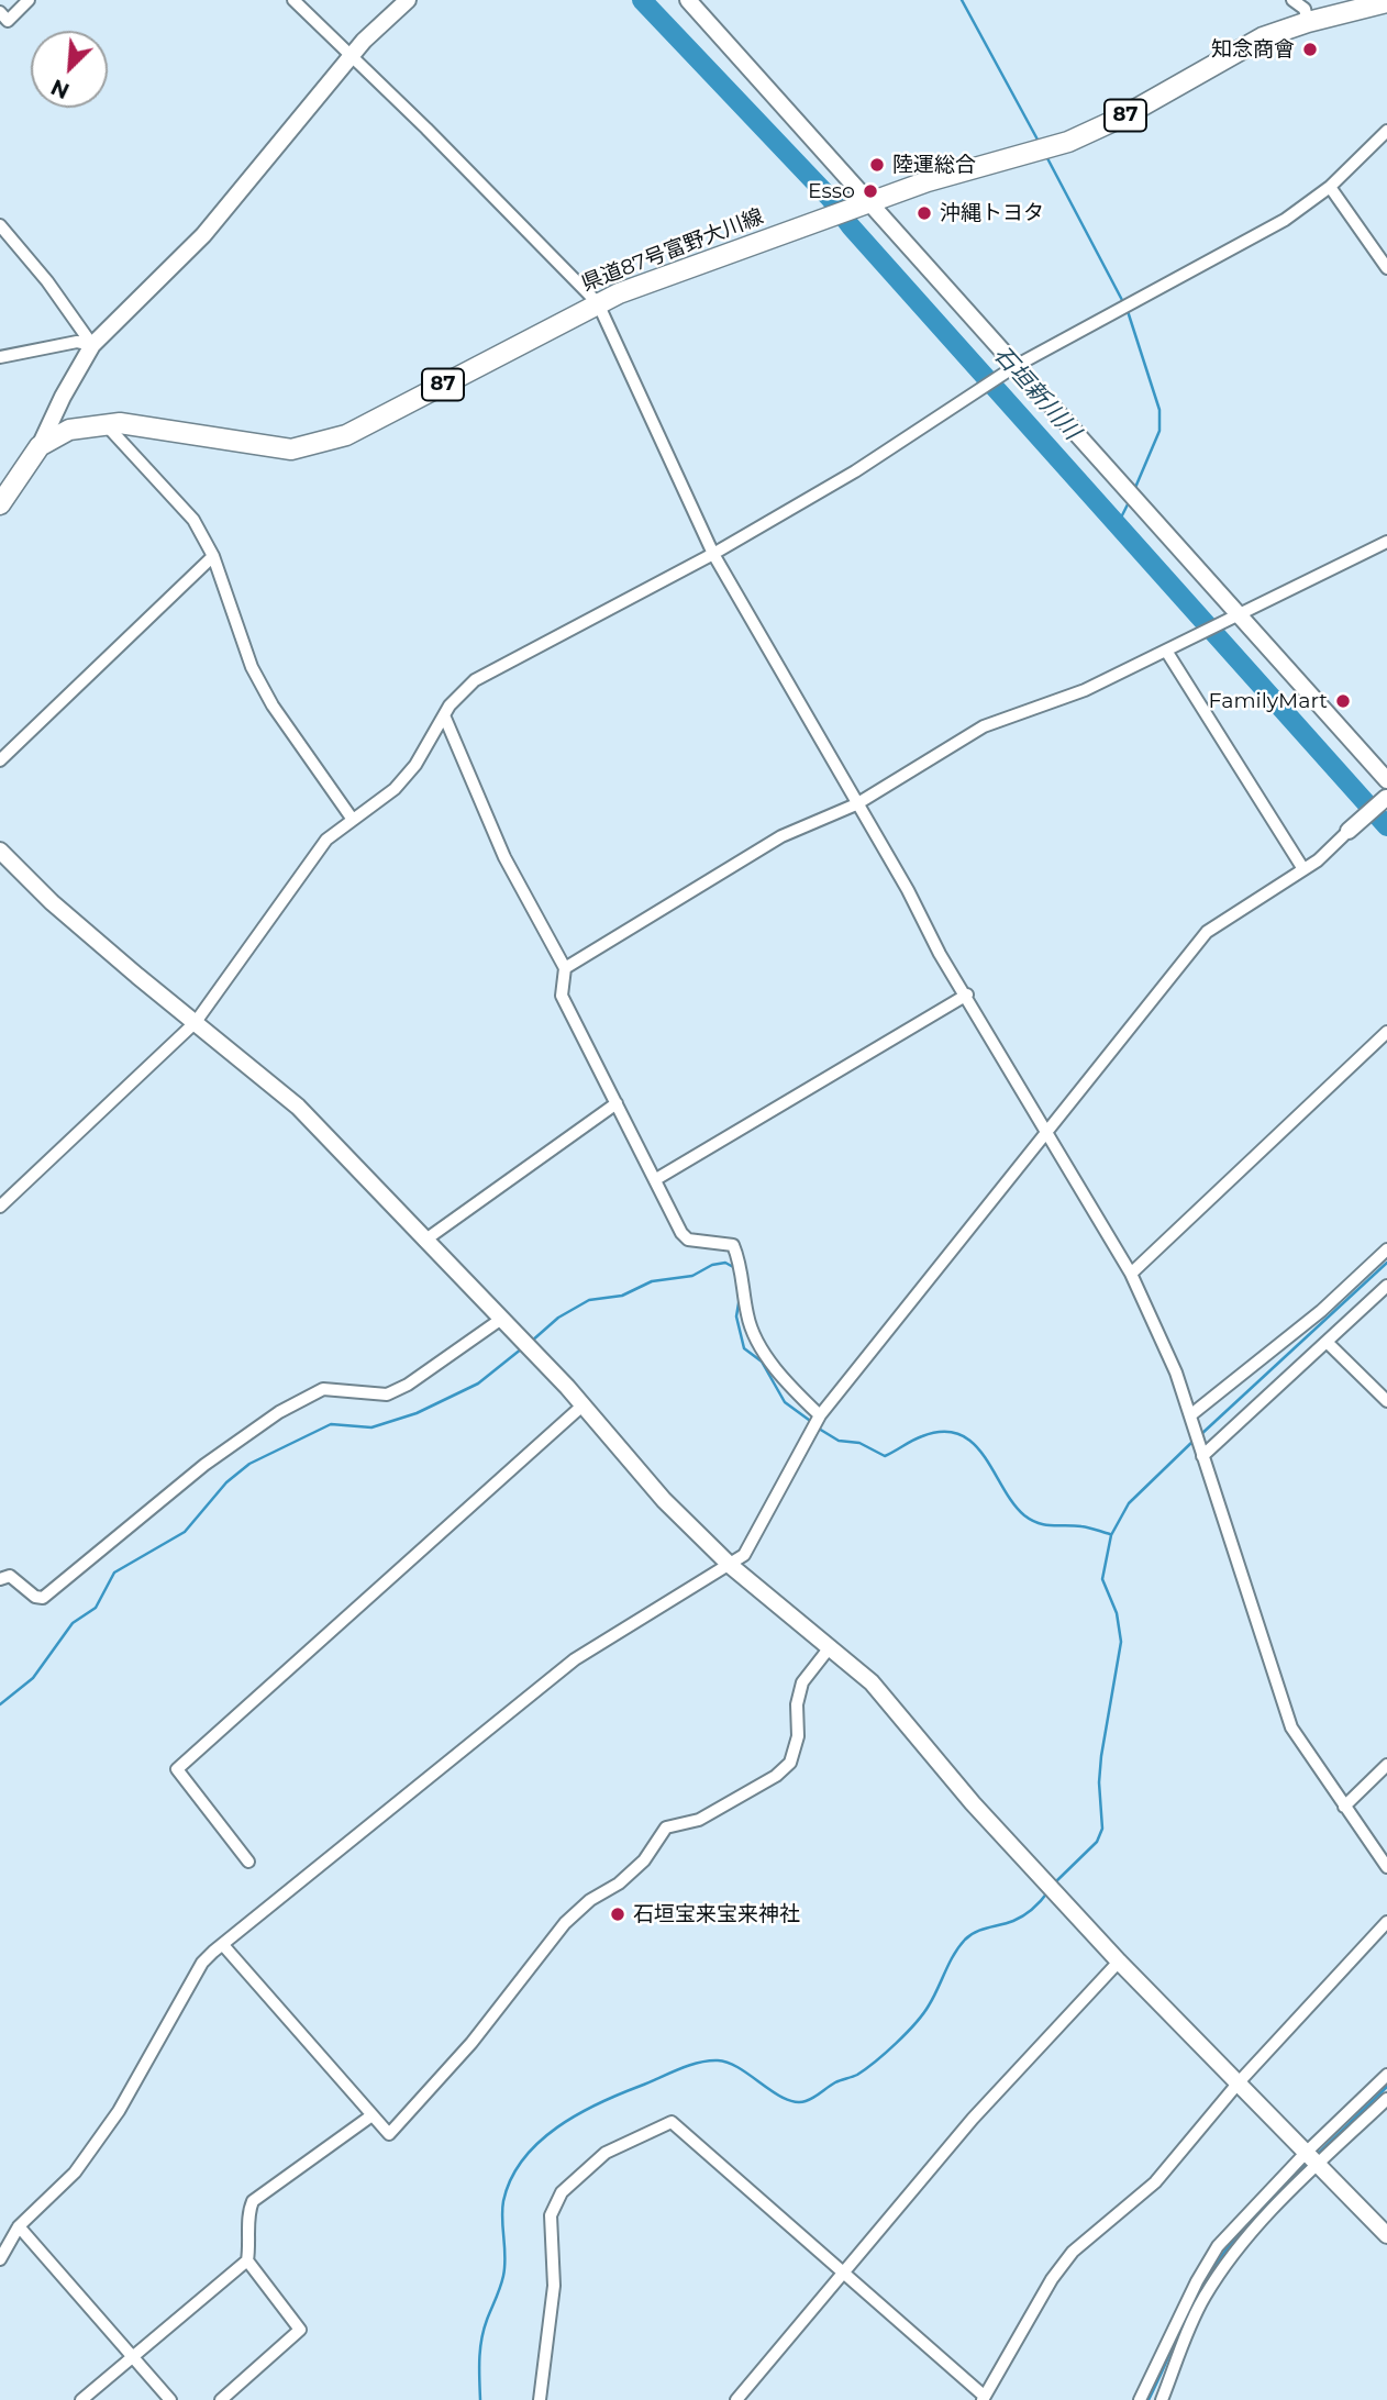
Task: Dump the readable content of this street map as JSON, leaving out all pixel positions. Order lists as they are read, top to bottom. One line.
{"streets":{"main road":["87","県道87号富野大川線"]},"water":["石垣新川川"],"places":["知念商會","陸運総合","Esso","沖縄トヨタ","FamilyMart","石垣宝来宝来神社"],"north":"bottom left"}
